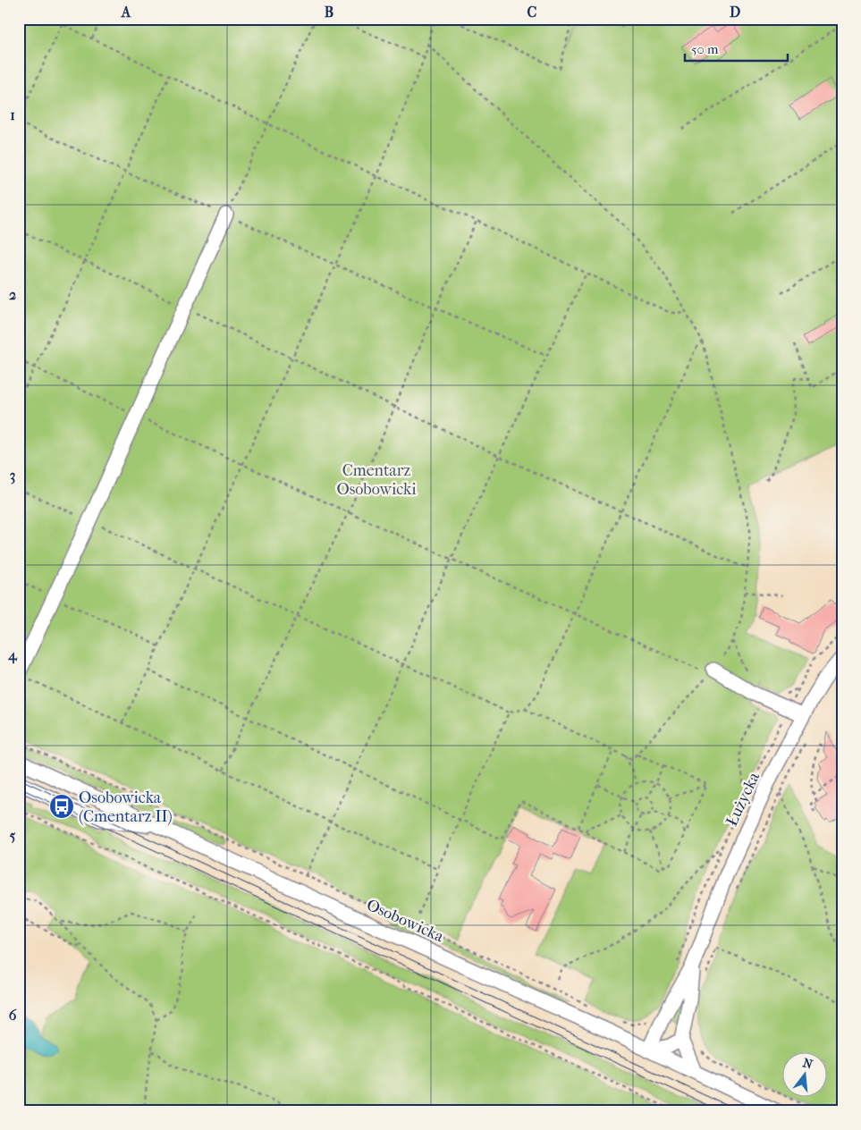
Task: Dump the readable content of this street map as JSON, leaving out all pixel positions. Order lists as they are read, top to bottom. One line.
{"streets":{"street":["Łużycka","Osobowicka"]},"crossings":[["Łużycka","Osobowicka"]],"parks":["Cmentarz Osobowicki"],"places":{"bus stop":["Osobowicka (Cmentarz II)"]},"scale_bar":"50 m","north":"top","grid":{"columns":["A","B","C","D"],"rows":["1","2","3","4","5","6"]}}
